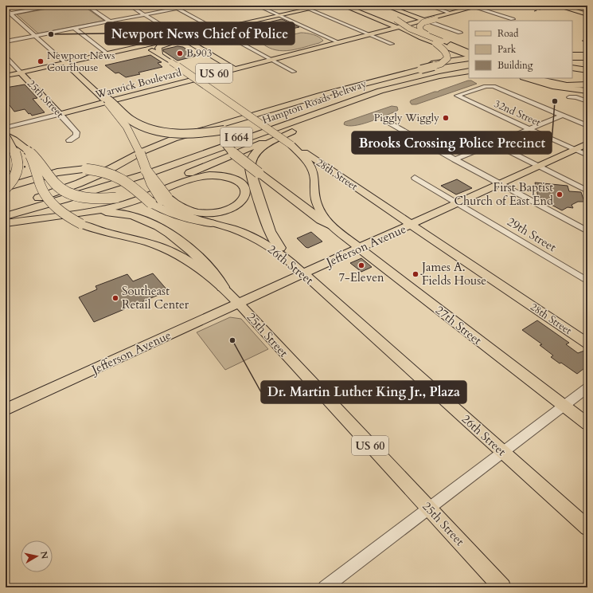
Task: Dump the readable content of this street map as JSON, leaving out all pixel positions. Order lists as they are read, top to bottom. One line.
{"streets":{"highway":["Hampton Roads Beltway","I 664"],"main road":["US 60","Warwick Boulevard","25th Street","28th Street","Jefferson Avenue","26th Street","27th Street"],"street":["32nd Street","29th Street"]},"crossings":[["Warwick Boulevard","25th Street"],["25th Street","Jefferson Avenue"],["32nd Street","Jefferson Avenue"],["28th Street","Jefferson Avenue"],["29th Street","Jefferson Avenue"],["Jefferson Avenue","26th Street"],["Jefferson Avenue","27th Street"]],"places":["Newport News Chief of Police","B 903","Newport News Courthouse","Brooks Crossing Police Precinct","Piggly Wiggly","First Baptist Church of East End","7-Eleven","James A. Fields House","Southeast Retail Center","Dr. Martin Luther King Jr., Plaza"],"legend":["Road","Park","Building"],"north":"right"}
